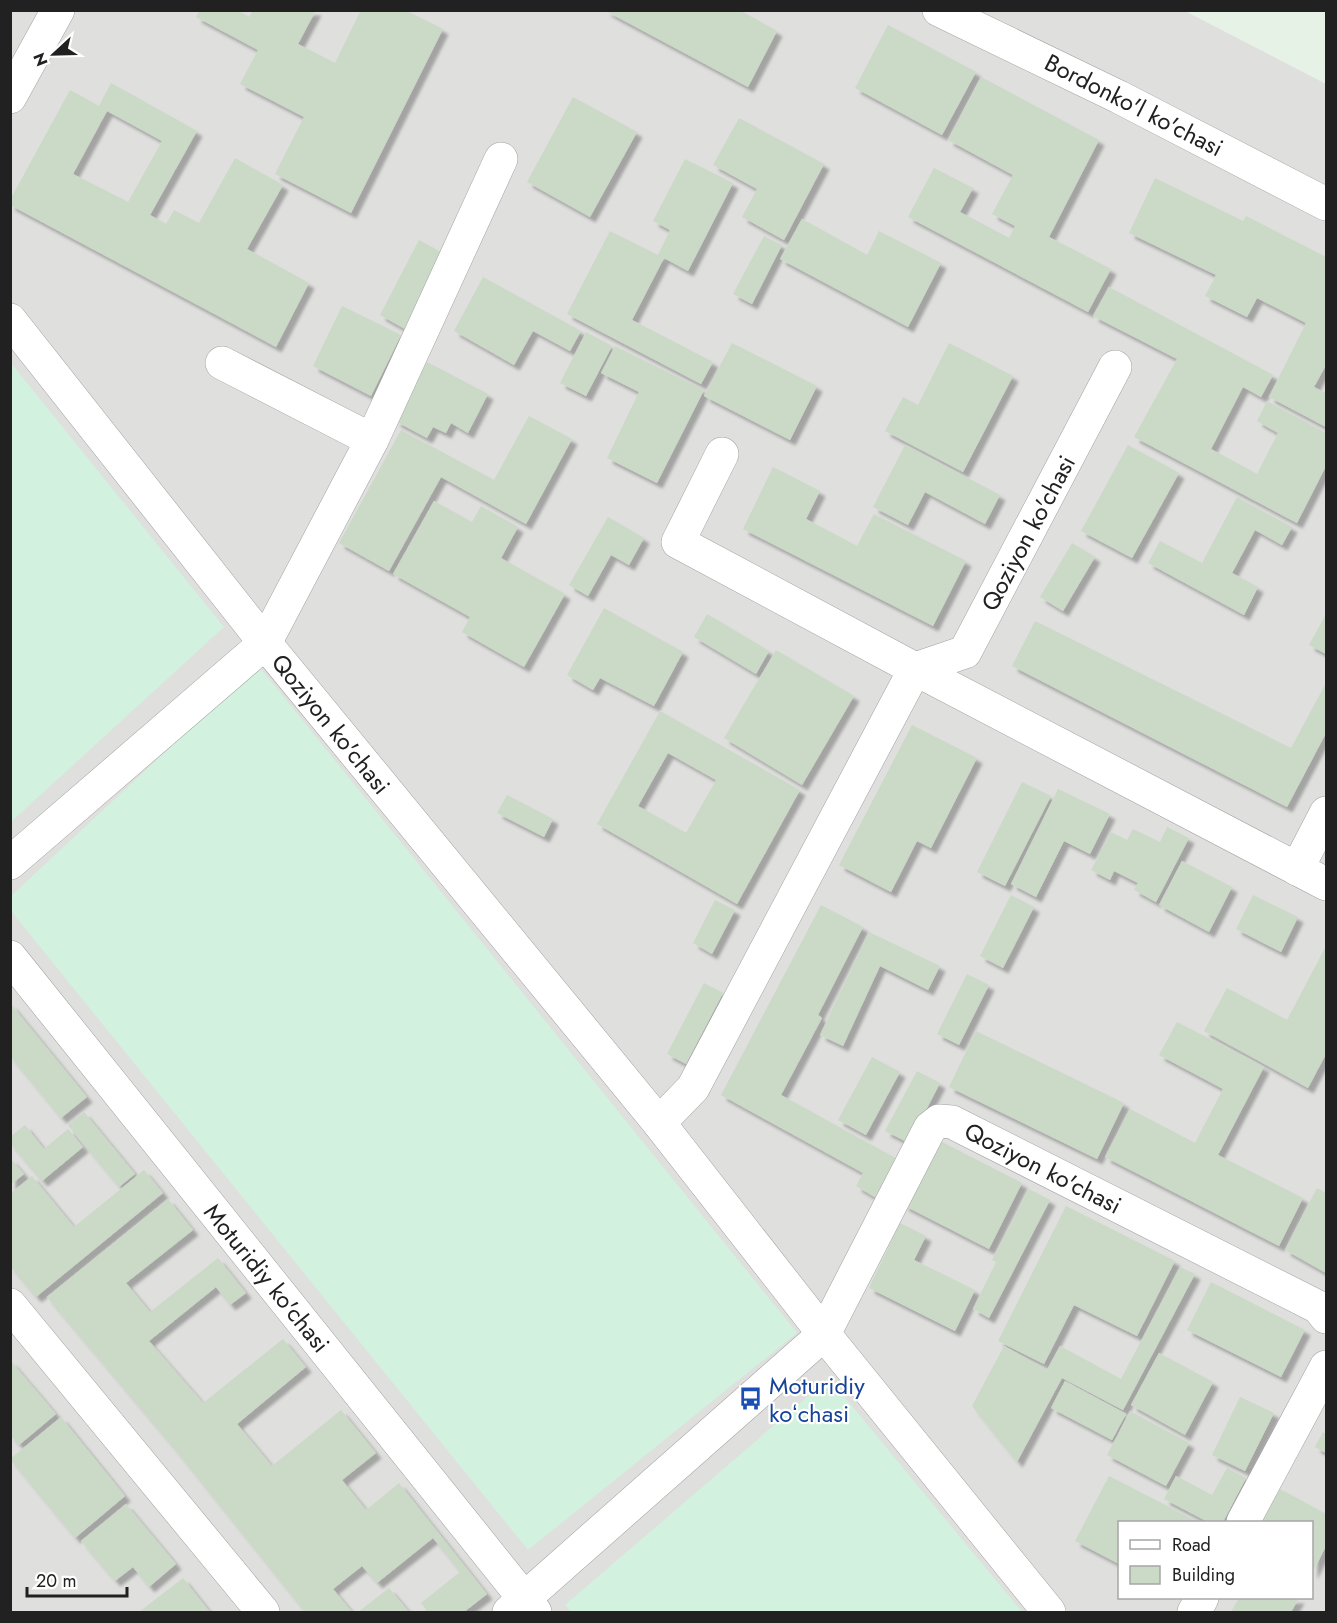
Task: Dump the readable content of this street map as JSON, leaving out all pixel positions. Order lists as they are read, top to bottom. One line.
{"streets":{"street":["Bordonko'l ko'chasi","Qoziyon ko'chasi","Moturidiy ko'chasi"]},"crossings":[["Qoziyon ko'chasi","Moturidiy ko'chasi"]],"places":{"bus stop":["Moturidiy koʻchasi"]},"legend":["Road","Building"],"scale_bar":"20 m","north":"left"}
